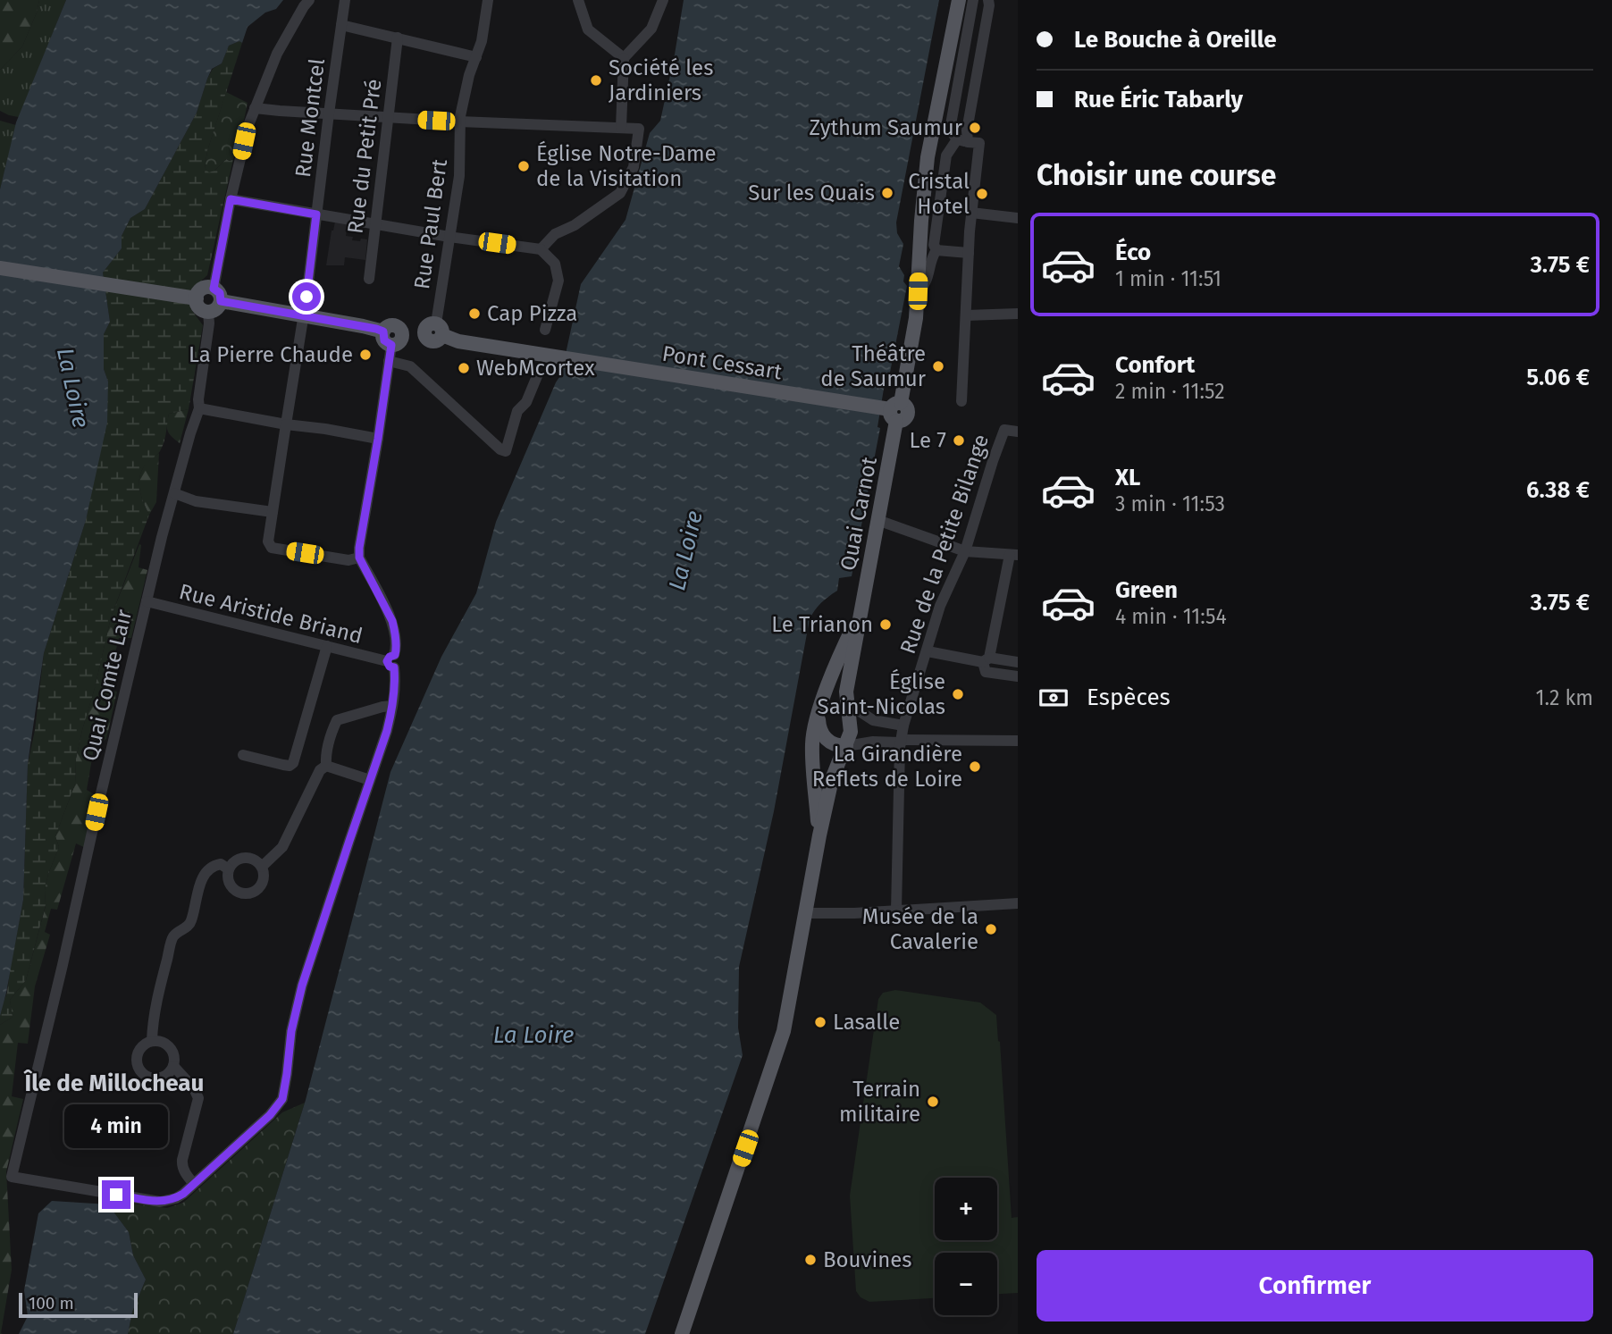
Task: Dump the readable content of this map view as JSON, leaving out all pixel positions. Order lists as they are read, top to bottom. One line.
{"streets":{"main road":["Pont Cessart","Quai Carnot"],"street":["Rue Montcel","Rue du Petit Pré","Rue Paul Bert","Rue de la Petite Bilange","Rue Aristide Briand","Quai Comte Lair"]},"crossings":[["Rue Paul Bert","Pont Cessart"],["Pont Cessart","Quai Carnot"],["Rue Aristide Briand","Quai Comte Lair"]],"districts":["Île de Millocheau"],"water":["La Loire"],"places":["Société les Jardiniers","Zythum Saumur","Église Notre-Dame de la Visitation","Sur les Quais","Cristal Hotel","Cap Pizza","La Pierre Chaude","Théâtre de Saumur","WebMcortex","Le 7","Le Trianon","Église Saint-Nicolas","La Girandière Reflets de Loire","Musée de la Cavalerie","Lasalle","Terrain militaire","Bouvines"],"scale_bar":"100 m","page":{"banner":["Le Bouche à Oreille","Rue Éric Tabarly"],"heading":"Choisir une course","list":[{"name":"Éco","note":"1 min · 11:51","value":"3.75 €"},{"name":"Confort","note":"2 min · 11:52","value":"5.06 €"},{"name":"XL","note":"3 min · 11:53","value":"6.38 €"},{"name":"Green","note":"4 min · 11:54","value":"3.75 €"}],"pay":["Espèces","1.2 km"],"bubble":"4 min","map_buttons":["+","−"],"buttons":"Confirmer","scale":"100 m"}}
